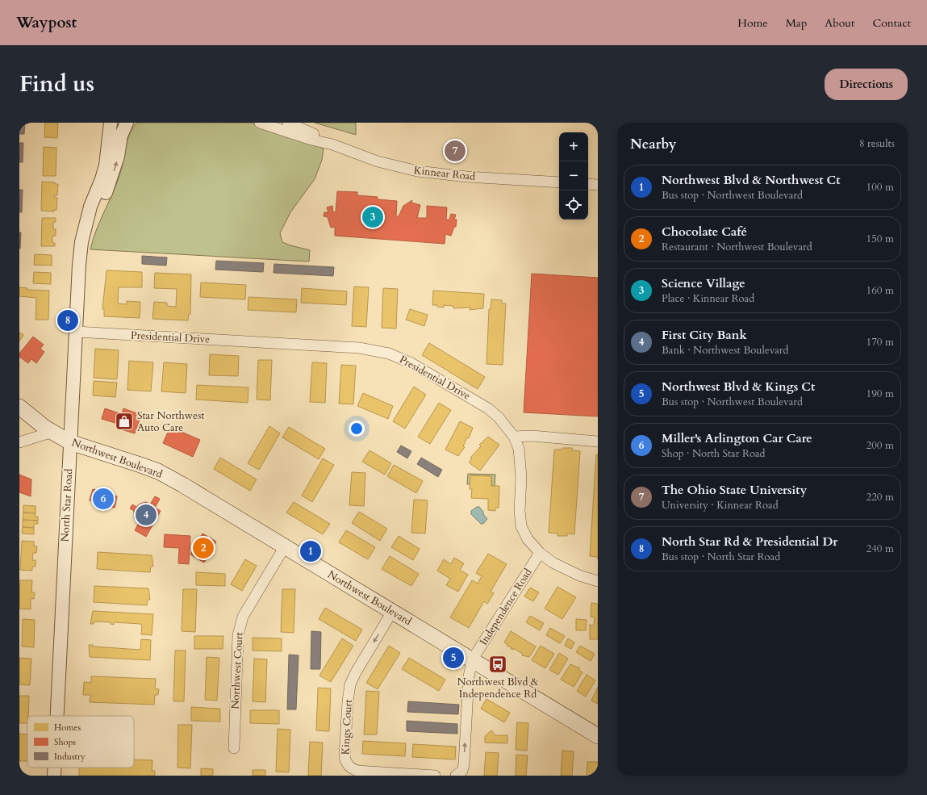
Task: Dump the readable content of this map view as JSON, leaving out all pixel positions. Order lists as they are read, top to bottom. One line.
{"streets":{"main road":["Northwest Boulevard"],"street":["Kinnear Road","Presidential Drive","North Star Road","Independence Road","Northwest Court","Kings Court"]},"crossings":[["Presidential Drive","North Star Road"],["Presidential Drive","Independence Road"],["Northwest Boulevard","North Star Road"],["Northwest Boulevard","Independence Road"],["Northwest Boulevard","Northwest Court"],["Northwest Boulevard","Kings Court"]],"places":{"shop":["Star Northwest Auto Care"],"bus stop":["Northwest Blvd & Independence Rd"]},"legend":["Homes","Shops","Industry"],"page":{"header":"Waypost","nav":["Home","Map","About","Contact"],"title":"Find us","buttons":"Directions","heading":["Nearby","8 results"],"map_buttons":["+","−"],"pins":["7","3","8","6","4","2","1","5"],"list":[{"mark":"1","name":"Northwest Blvd & Northwest Ct","note":"Bus stop · Northwest Boulevard","value":"100 m"},{"mark":"2","name":"Chocolate Café","note":"Restaurant · Northwest Boulevard","value":"150 m"},{"mark":"3","name":"Science Village","note":"Place · Kinnear Road","value":"160 m"},{"mark":"4","name":"First City Bank","note":"Bank · Northwest Boulevard","value":"170 m"},{"mark":"5","name":"Northwest Blvd & Kings Ct","note":"Bus stop · Northwest Boulevard","value":"190 m"},{"mark":"6","name":"Miller's Arlington Car Care","note":"Shop · North Star Road","value":"200 m"},{"mark":"7","name":"The Ohio State University","note":"University · Kinnear Road","value":"220 m"},{"mark":"8","name":"North Star Rd & Presidential Dr","note":"Bus stop · North Star Road","value":"240 m"}]}}
